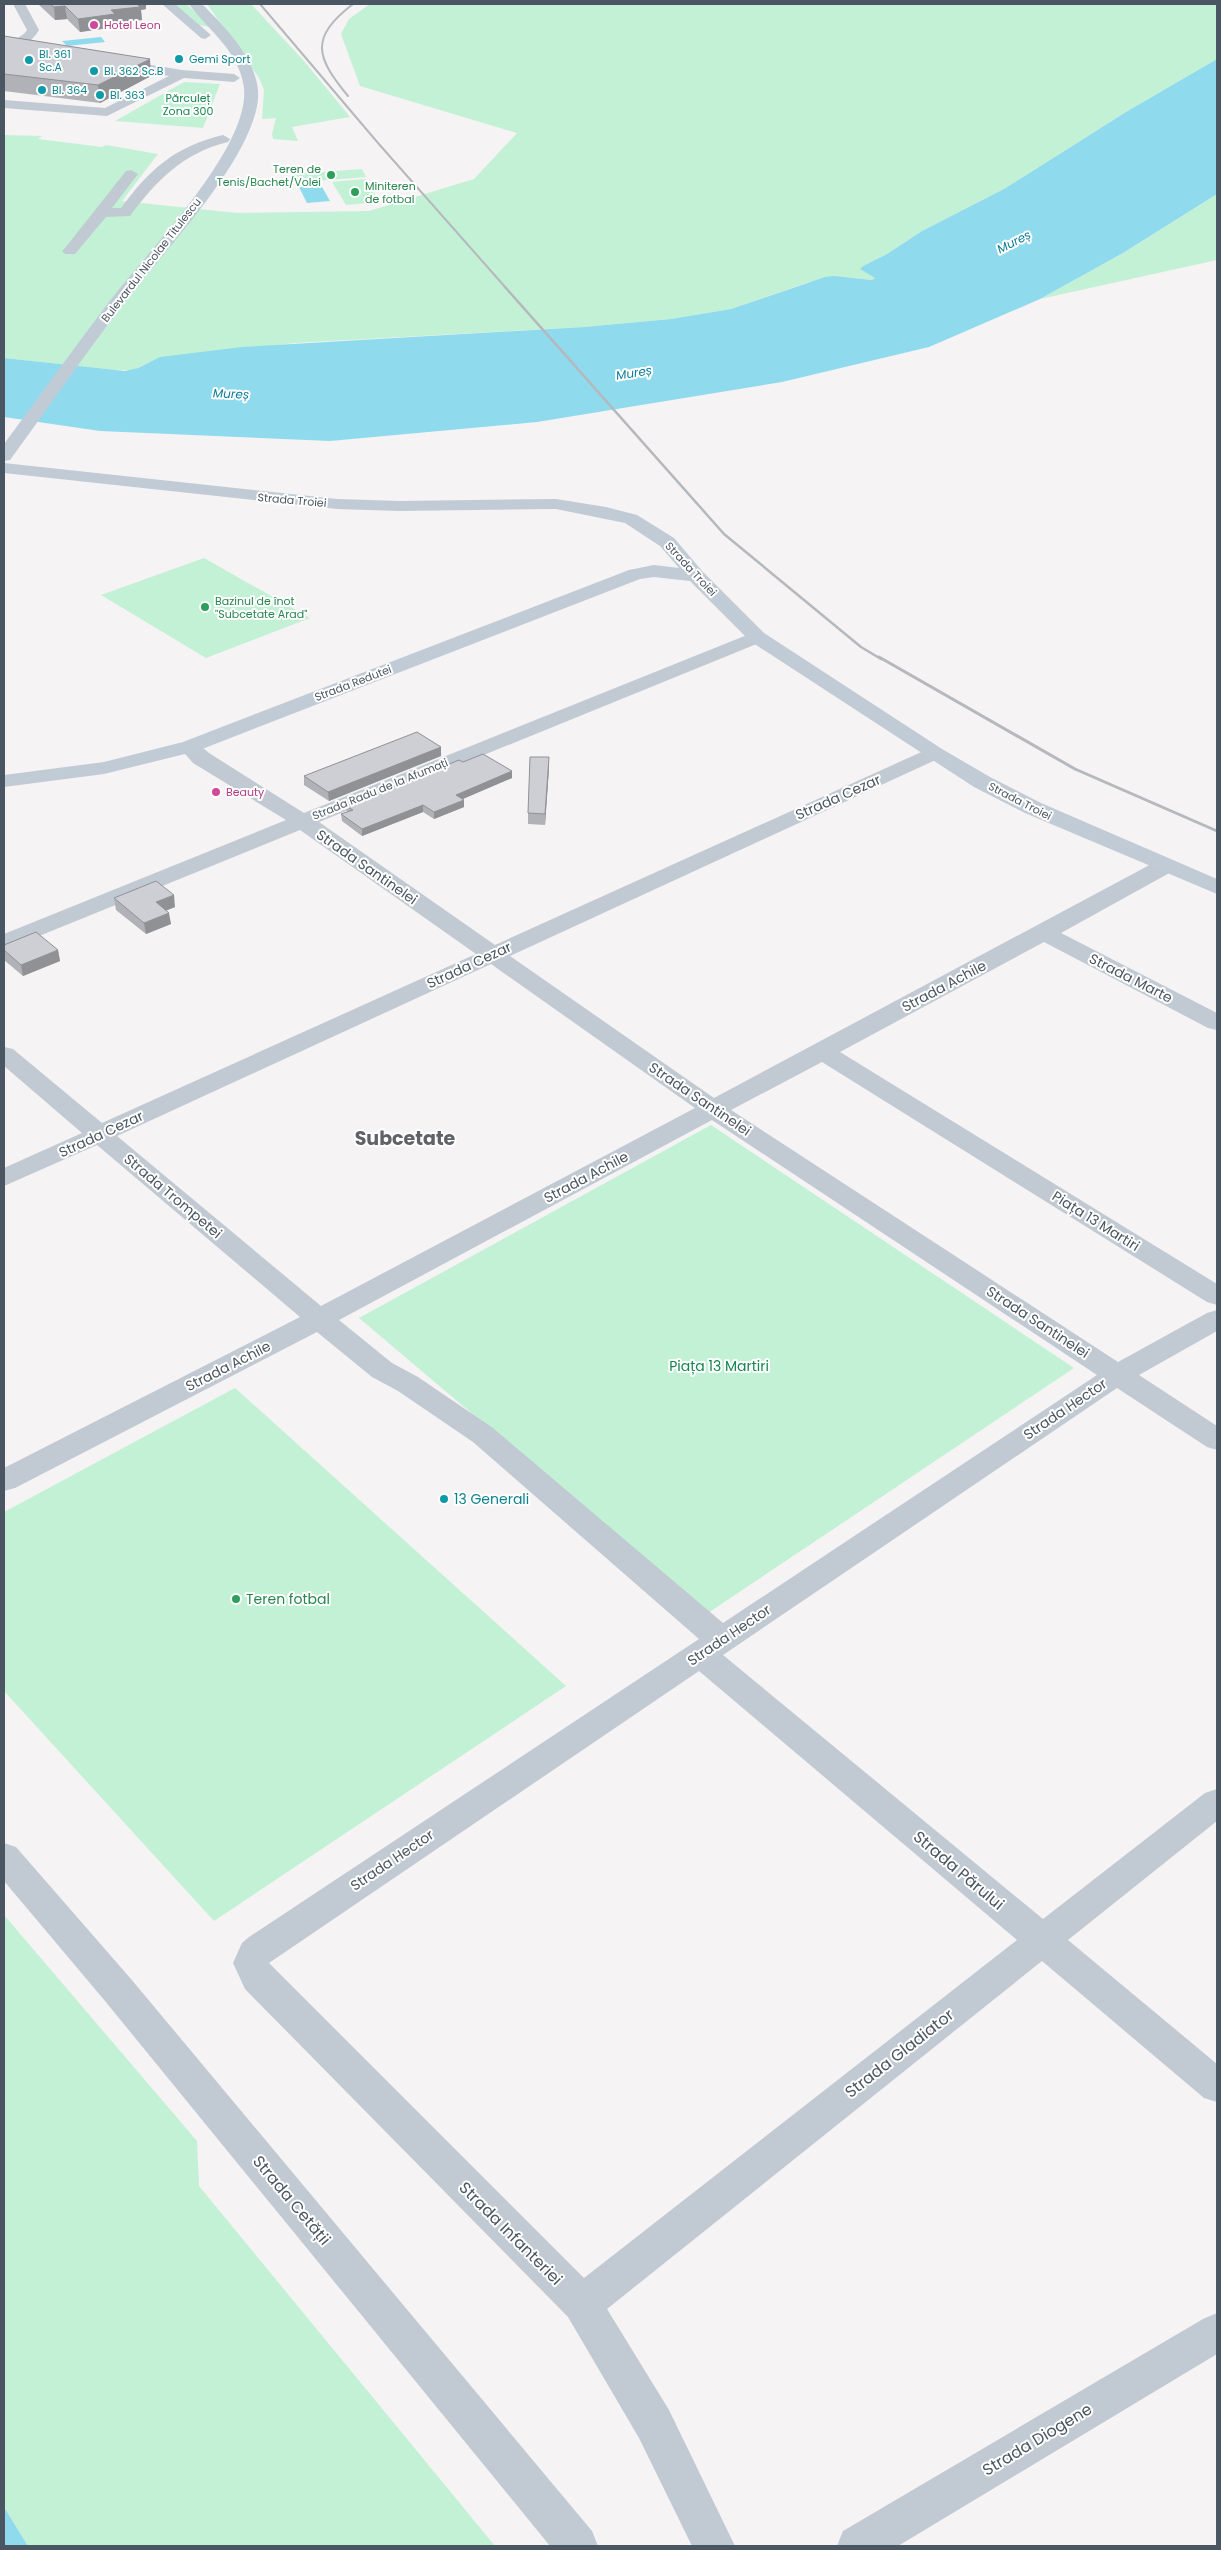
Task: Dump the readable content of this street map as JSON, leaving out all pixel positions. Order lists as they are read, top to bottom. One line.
{"streets":{"main road":["Bulevardul Nicolae Titulescu","Strada Troiei","Strada Redutei"],"street":["Strada Radu de la Afumați","Strada Cezar","Strada Santinelei","Strada Marte","Strada Achile","Strada Trompetei","Piața 13 Martiri","Strada Hector","Strada Părului","Strada Gladiator","Strada Cetății","Strada Infanteriei","Strada Diogene"]},"crossings":[["Strada Troiei","Strada Redutei"],["Strada Troiei","Strada Radu de la Afumați"],["Strada Troiei","Strada Cezar"],["Strada Troiei","Strada Achile"],["Strada Redutei","Strada Santinelei"],["Strada Radu de la Afumați","Strada Santinelei"],["Strada Cezar","Strada Santinelei"],["Strada Cezar","Strada Trompetei"],["Strada Santinelei","Strada Achile"],["Strada Santinelei","Strada Hector"],["Strada Marte","Strada Achile"],["Strada Achile","Strada Trompetei"],["Strada Achile","Piața 13 Martiri"],["Strada Hector","Strada Părului"],["Strada Hector","Strada Infanteriei"],["Strada Părului","Strada Gladiator"],["Strada Gladiator","Strada Infanteriei"]],"districts":["Subcetate"],"water":["Mureș"],"parks":["Părculeț Zona 300","Piața 13 Martiri"],"places":["Hotel Leon","Gemi Sport","Bl. 361 Sc.A","Bl. 362 Sc.B","Bl. 364","Bl. 363","Teren de Tenis/Bachet/Volei","Miniteren de fotbal","Bazinul de înot \"Subcetate Arad\"","Beauty","13 Generali","Teren fotbal"]}
